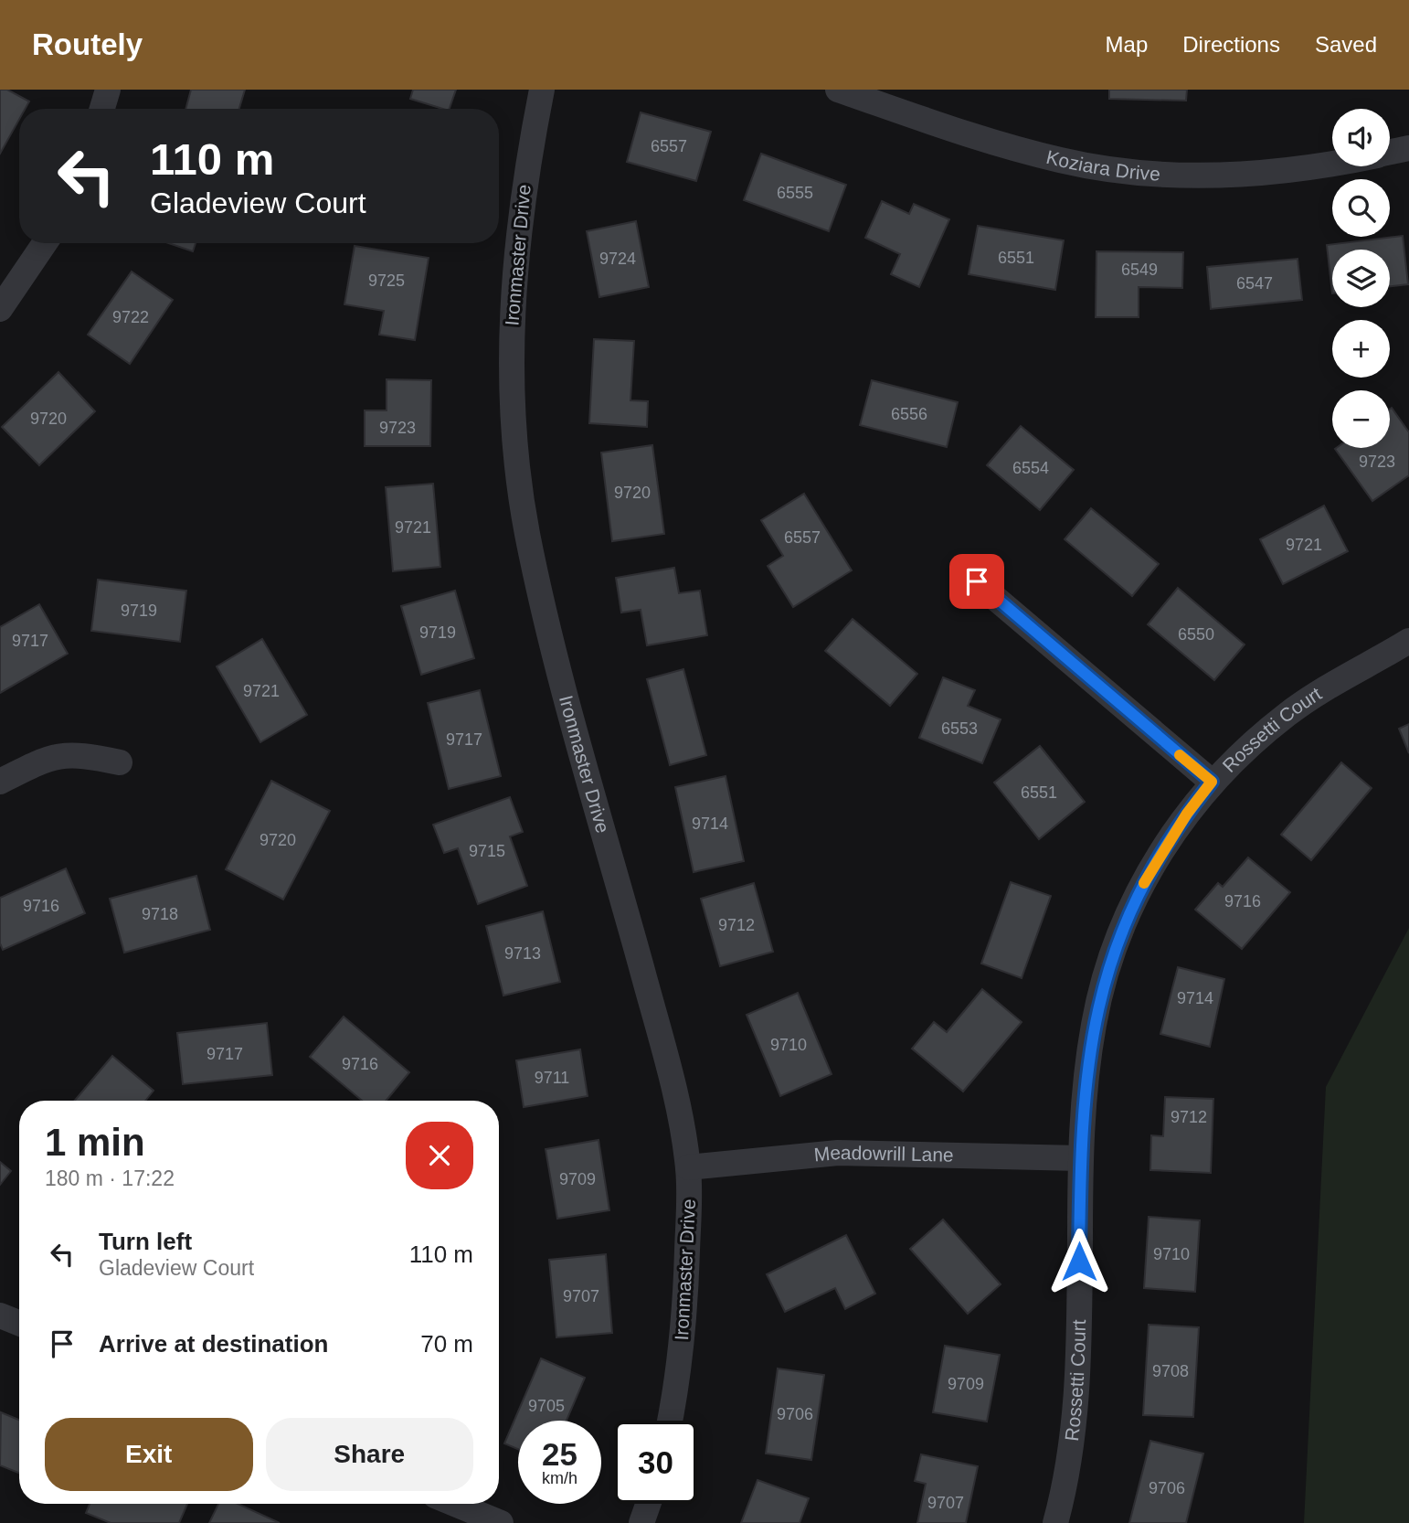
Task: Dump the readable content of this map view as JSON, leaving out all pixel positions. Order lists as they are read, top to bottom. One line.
{"streets":{"street":["Koziara Drive","Ironmaster Drive","Rossetti Court","Meadowrill Lane"]},"crossings":[["Ironmaster Drive","Meadowrill Lane"],["Rossetti Court","Meadowrill Lane"]],"house_numbers":["6557","6555","6551","9724","6549","9725","6547","9722","6556","9720","9723","9723","6554","9720","9721","6557","9721","9719","9719","6550","9717","9721","6553","9717","6551","9714","9720","9715","9716","9716","9718","9712","9713","9714","9710","9717","9716","9711","9712","9709","9710","9707","9708","9709","9705","9706","9706","9707"],"page":{"header":"Routely","nav":["Map","Directions","Saved"],"map_buttons":["+","−"],"turn":["110 m","Gladeview Court"],"heading":["1 min","180 m · 17:22"],"list":[{"name":"Turn left","note":"Gladeview Court","value":"110 m"},{"name":"Arrive at destination","value":"70 m"}],"buttons":["Exit","Share"],"speed":"25 km/h","limit":"30"}}
